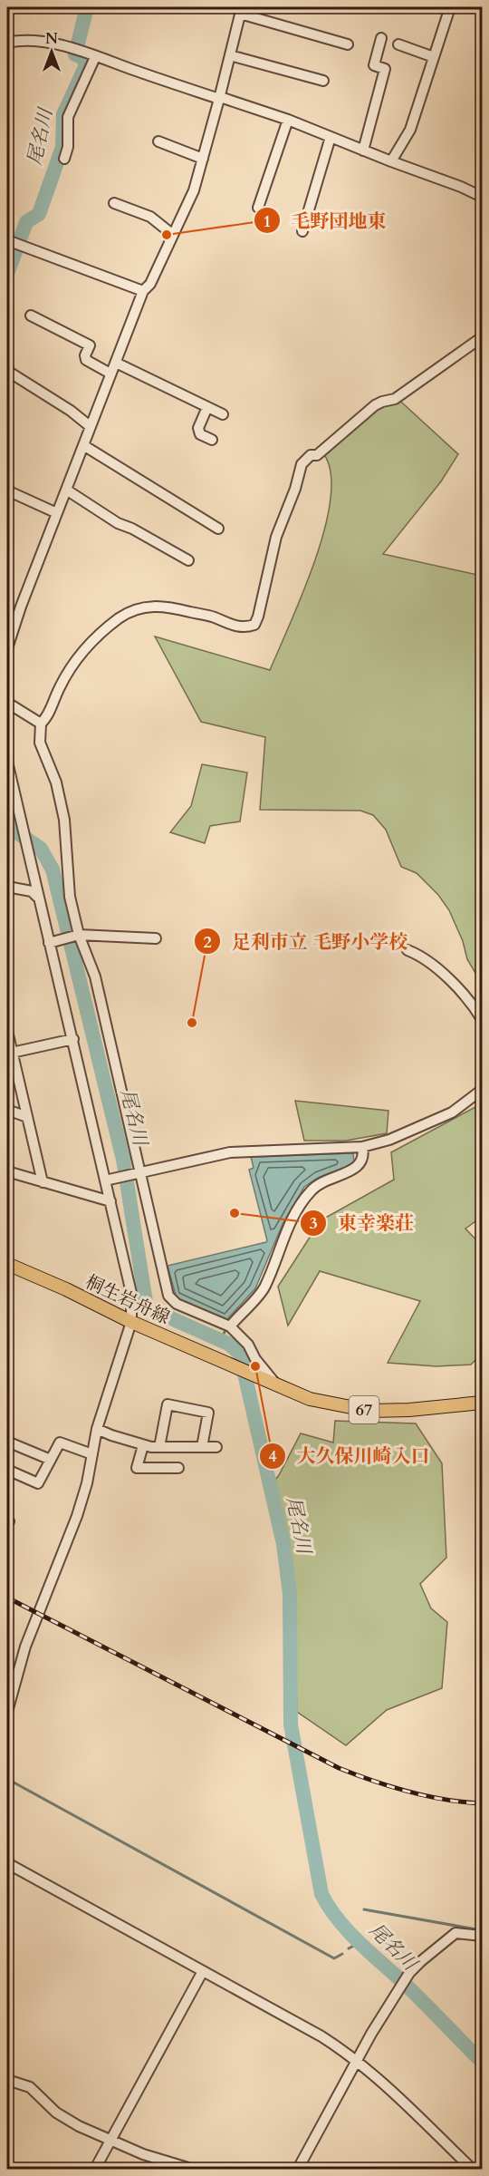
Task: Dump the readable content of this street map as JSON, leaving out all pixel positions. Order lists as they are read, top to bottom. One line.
{"streets":{"main road":["桐生岩舟線","67"]},"crossings":[["桐生岩舟線","67"]],"water":["尾名川"],"places":["毛野団地東","足利市立 毛野小学校","東幸楽荘","大久保川崎入口"],"north":"top"}
